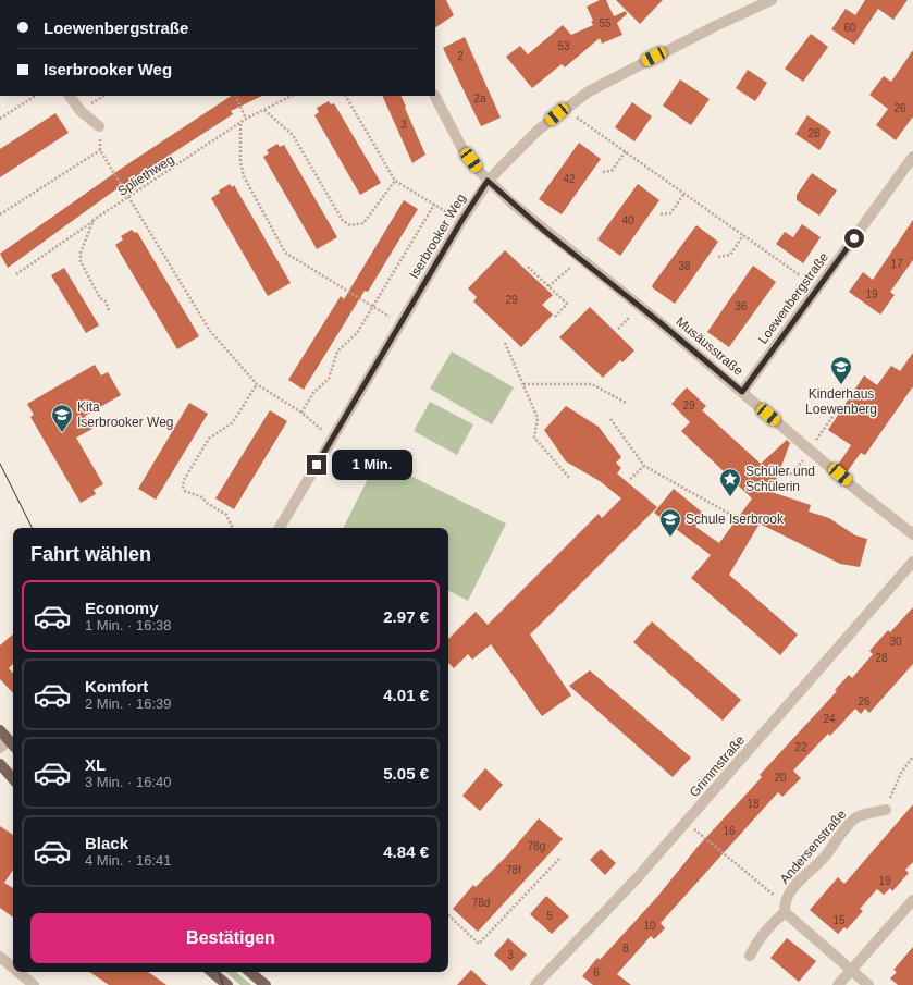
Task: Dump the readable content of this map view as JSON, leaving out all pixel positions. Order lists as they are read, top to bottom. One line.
{"streets":{"street":["Iserbrooker Weg","Loewenbergstraße","Musäusstraße","Grimmstraße","Andersenstraße"],"path":["Spliethweg"]},"crossings":[["Iserbrooker Weg","Musäusstraße"],["Loewenbergstraße","Musäusstraße"]],"places":{"school or university":["Kinderhaus Loewenberg","Kita Iserbrooker Weg","Schule Iserbrook"],"place":["Schüler und Schülerin"]},"house_numbers":["55","60","53","2","2a","26","3","28","42","40","17","38","19","29","36","29","30","28","26","24","22","20","18","16","78g","78f","19","78d","5","15","10","8","3","6"],"page":{"banner":["Loewenbergstraße","Iserbrooker Weg"],"bubble":"1 Min.","heading":"Fahrt wählen","list":[{"name":"Economy","note":"1 Min. · 16:38","value":"2.97 €"},{"name":"Komfort","note":"2 Min. · 16:39","value":"4.01 €"},{"name":"XL","note":"3 Min. · 16:40","value":"5.05 €"},{"name":"Black","note":"4 Min. · 16:41","value":"4.84 €"}],"buttons":"Bestätigen"}}
